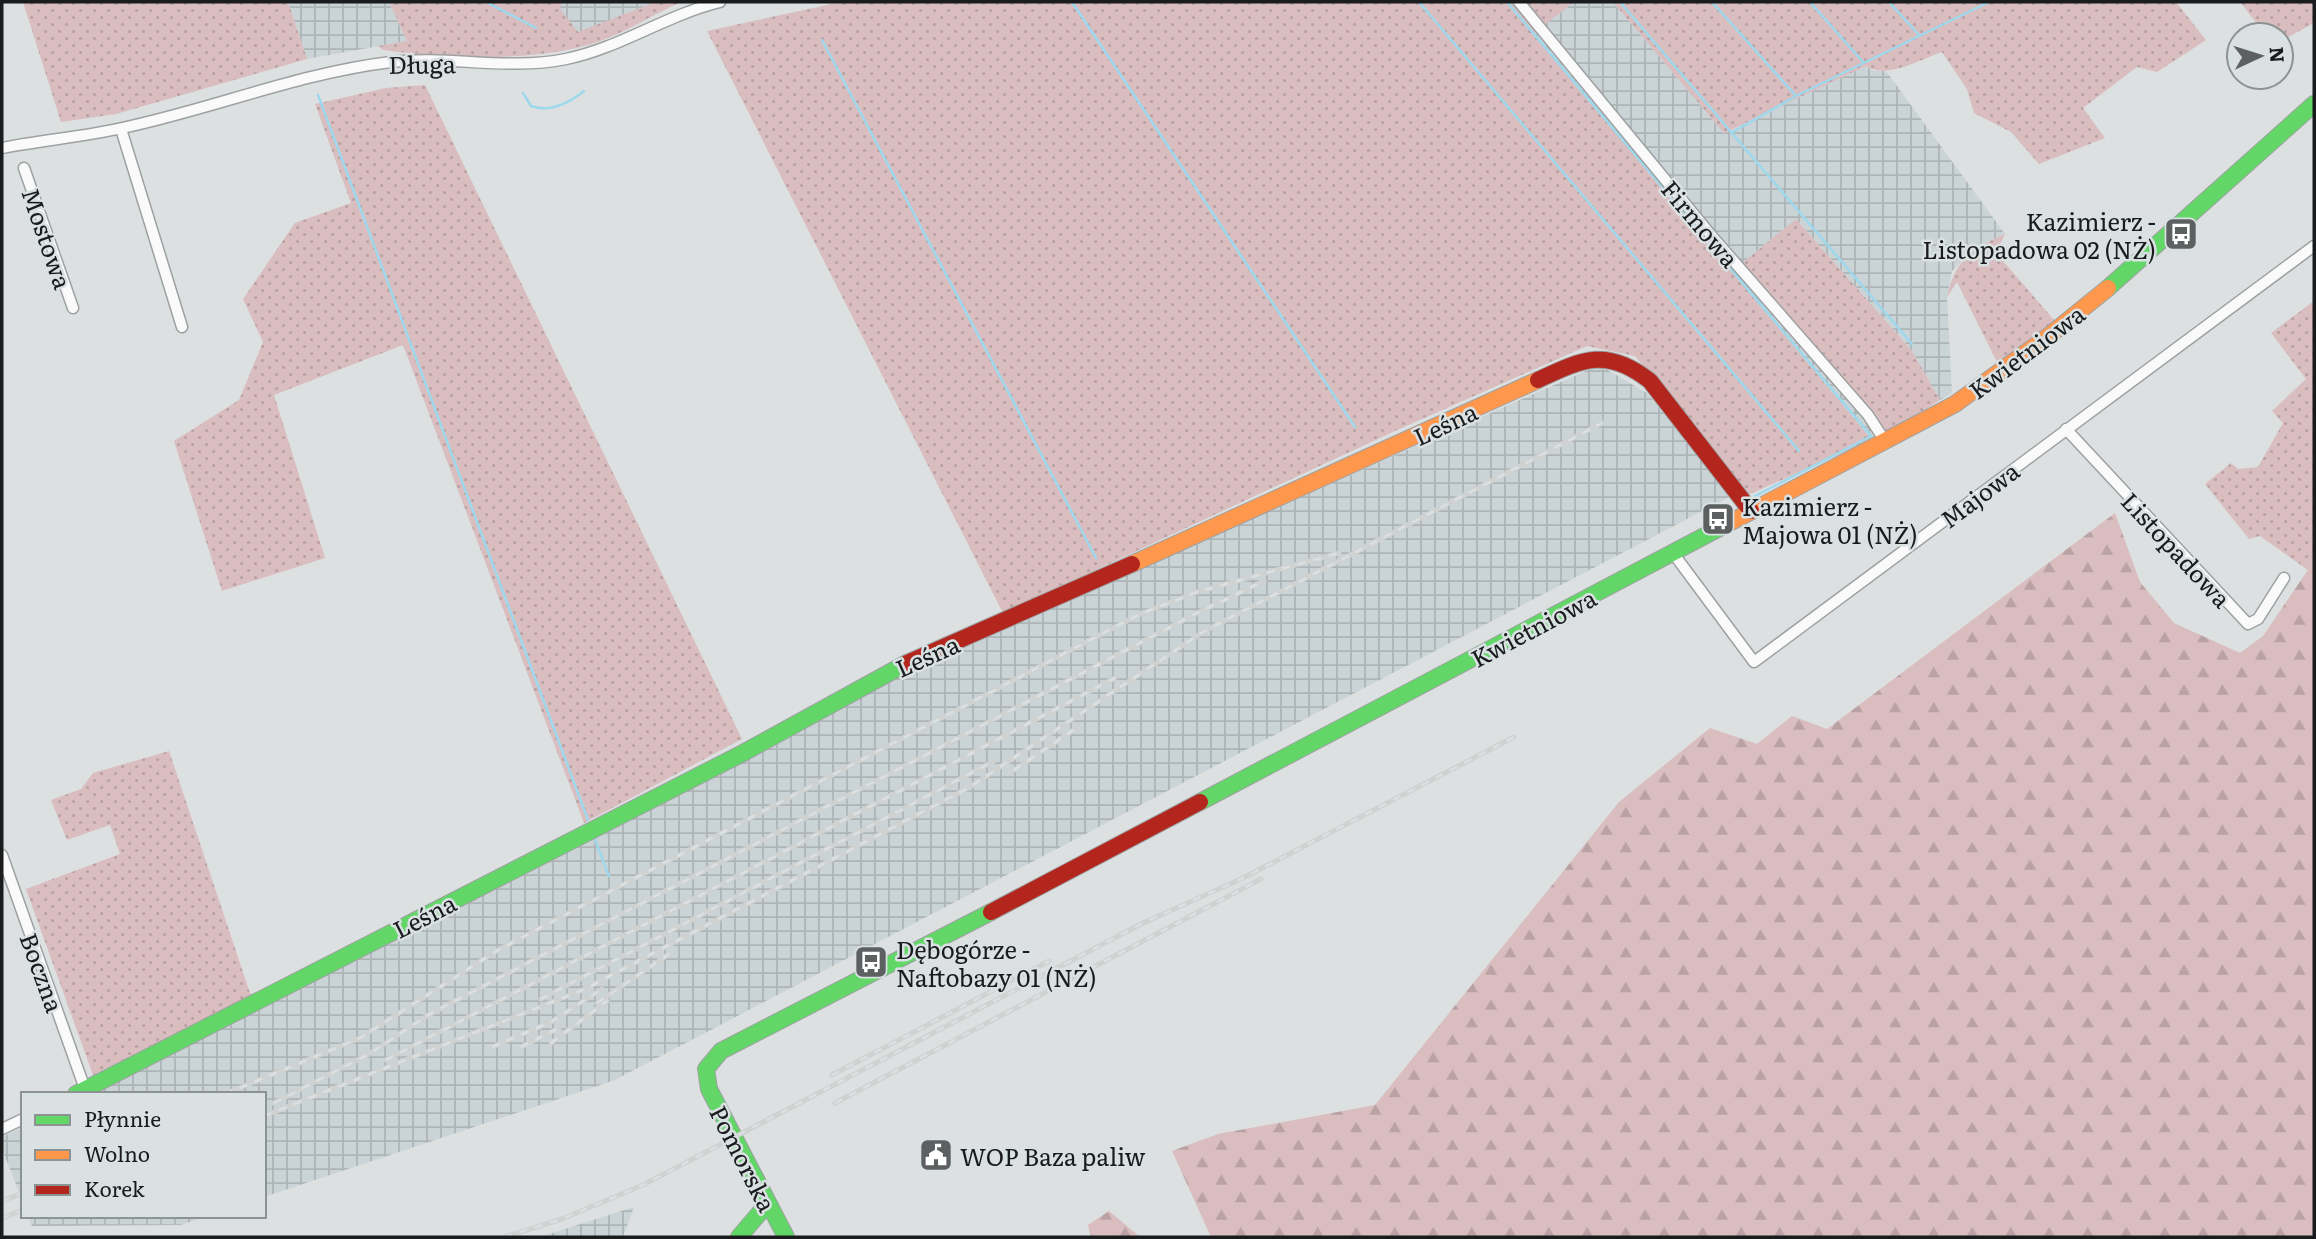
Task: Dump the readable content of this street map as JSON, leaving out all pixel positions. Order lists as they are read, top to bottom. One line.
{"streets":{"street":["Długa","Firmowa","Mostowa","Kwietniowa","Leśna","Majowa","Listopadowa","Boczna","Pomorska"]},"crossings":[["Firmowa","Kwietniowa"],["Kwietniowa","Leśna"],["Kwietniowa","Majowa"],["Kwietniowa","Pomorska"],["Leśna","Boczna"],["Majowa","Listopadowa"]],"places":{"bus stop":["Kazimierz - Listopadowa 02 (NŻ)","Kazimierz - Majowa 01 (NŻ)","Dębogórze - Naftobazy 01 (NŻ)"],"public building":["WOP Baza paliw"]},"legend":["Płynnie","Wolno","Korek"],"north":"right"}
